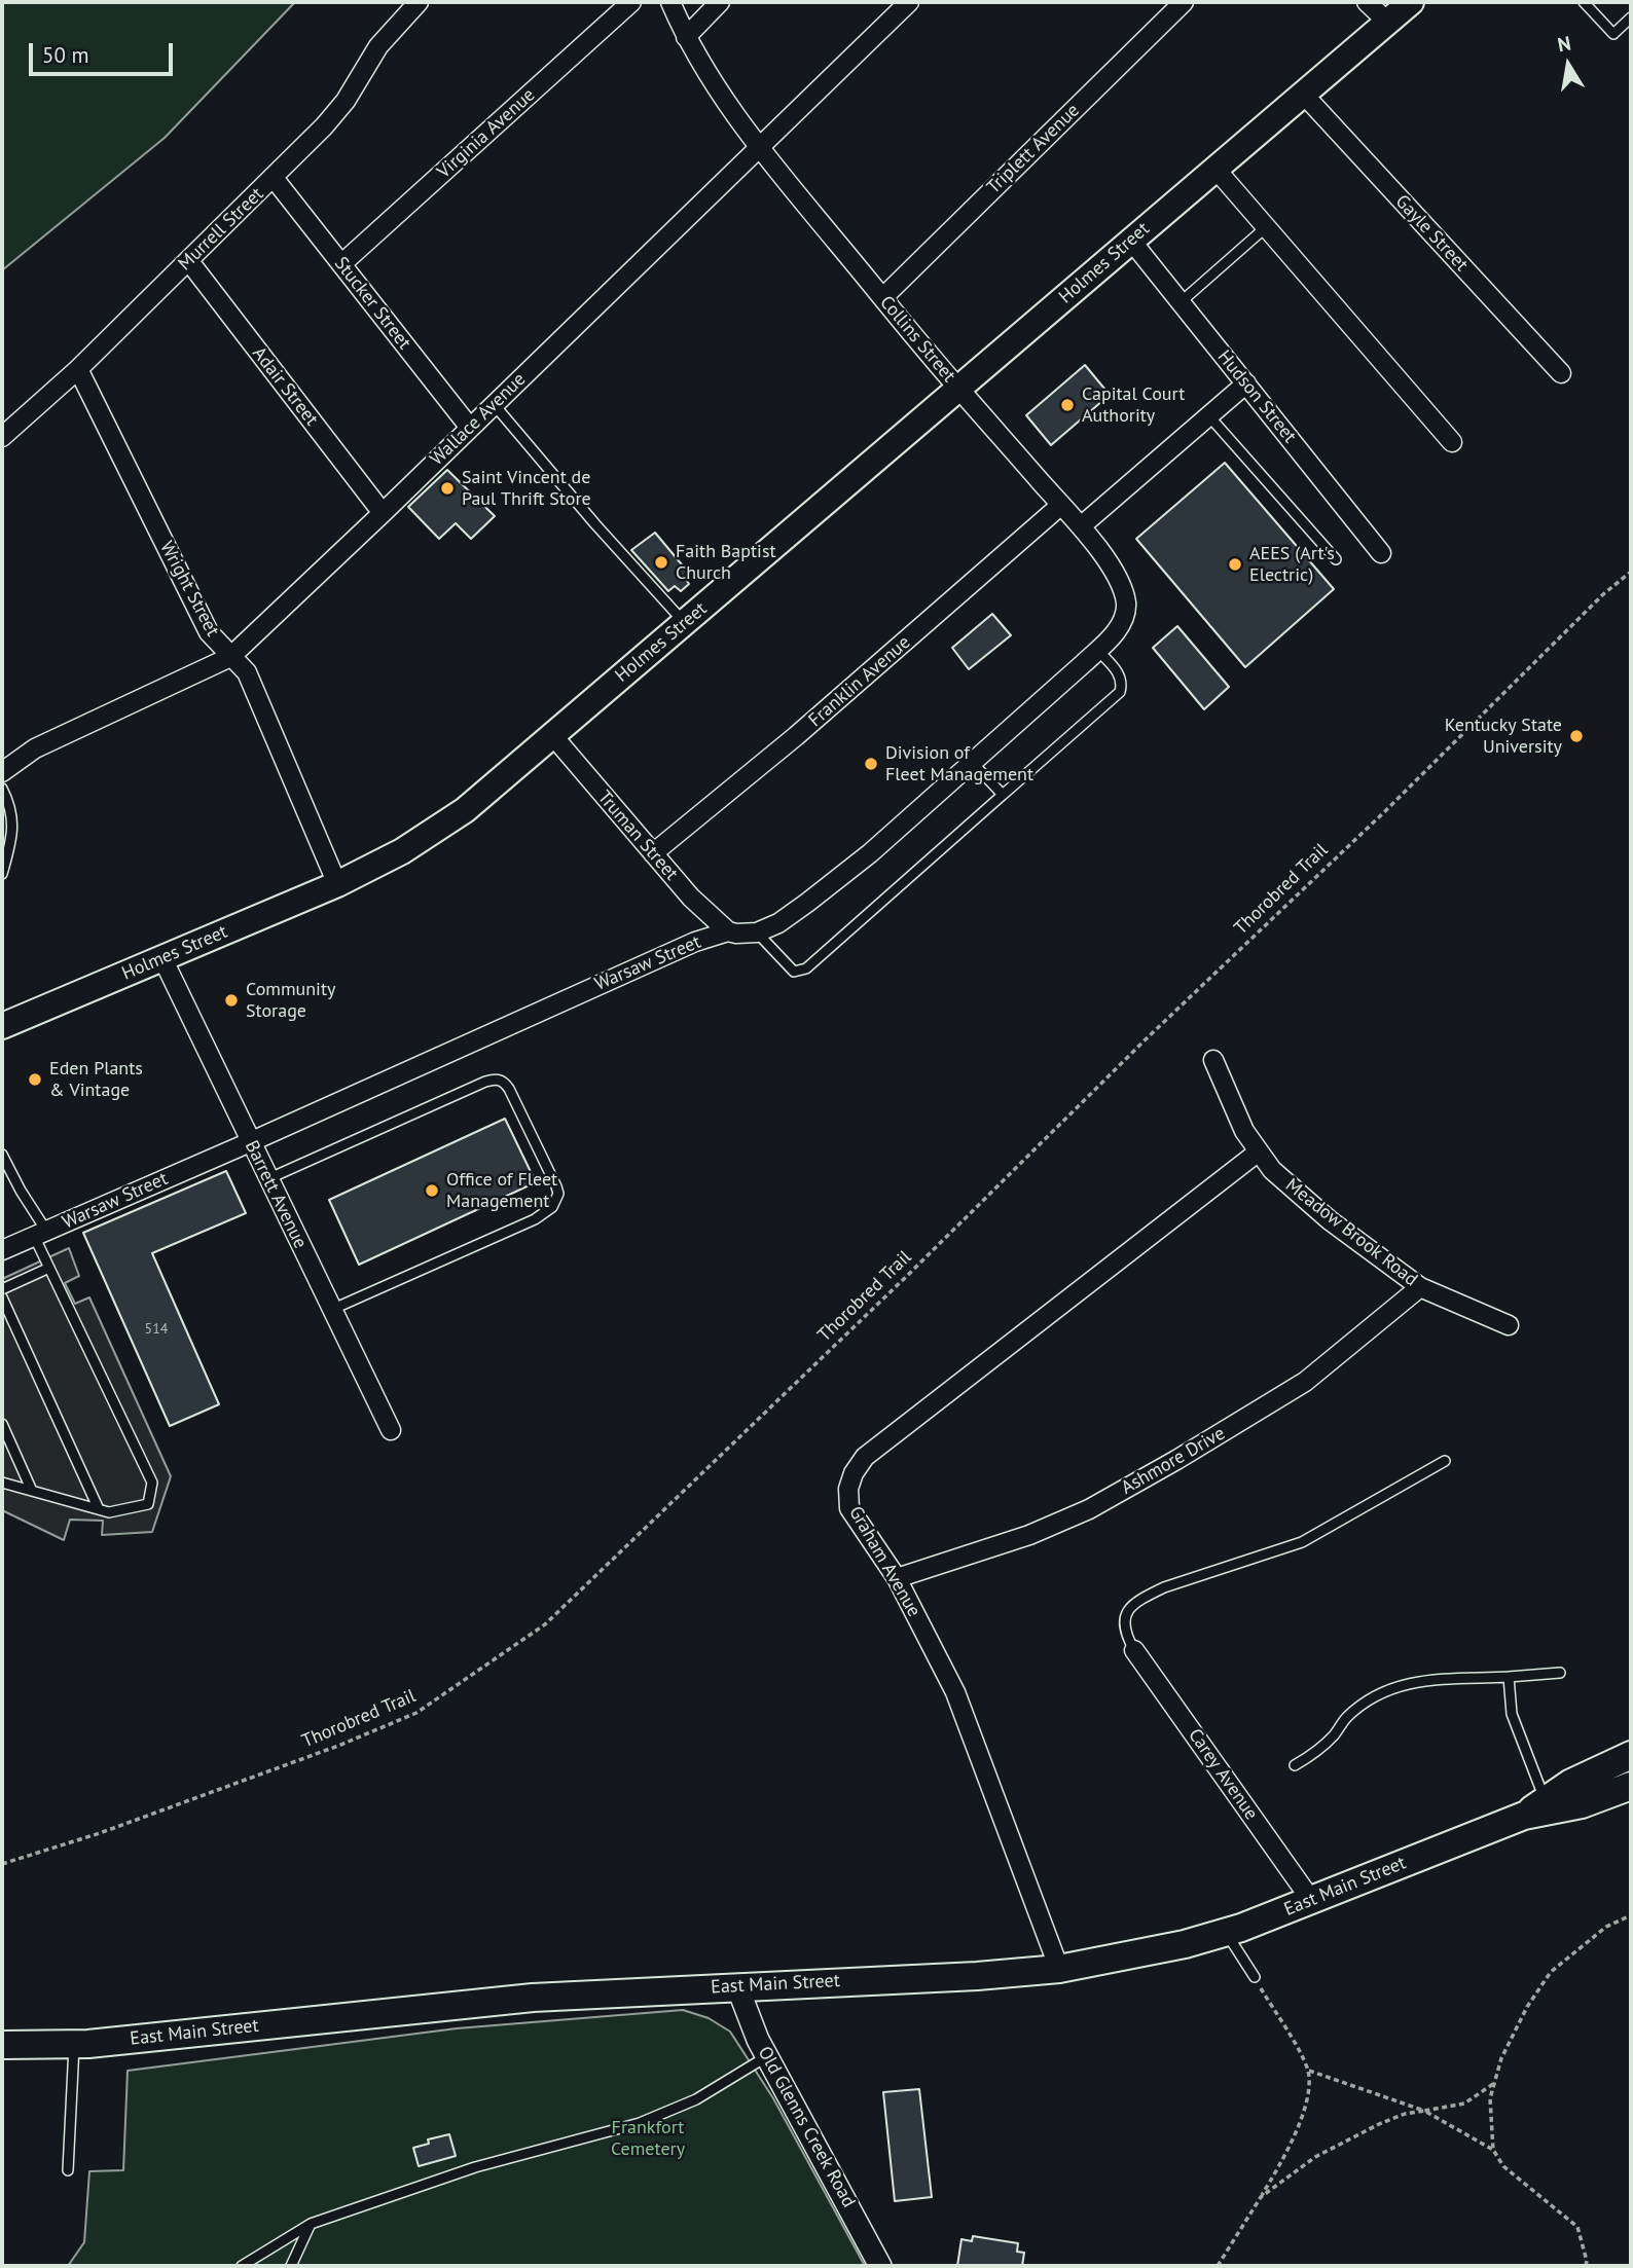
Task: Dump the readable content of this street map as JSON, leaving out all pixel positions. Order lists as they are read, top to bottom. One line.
{"streets":{"main road":["Holmes Street","East Main Street"],"street":["Virginia Avenue","Triplett Avenue","Murrell Street","Gayle Street","Stucker Street","Collins Street","Adair Street","Hudson Street","Wallace Avenue","Wright Street","Franklin Avenue","Truman Street","Warsaw Street","Barrett Avenue","Meadow Brook Road","Ashmore Drive","Graham Avenue","Carey Avenue","Old Glenns Creek Road"],"path":["Thorobred Trail"]},"crossings":[["Virginia Avenue","Stucker Street"],["Triplett Avenue","Collins Street"],["Murrell Street","Stucker Street"],["Murrell Street","Adair Street"],["Murrell Street","Wright Street"],["Gayle Street","Holmes Street"],["Holmes Street","Collins Street"],["Holmes Street","Hudson Street"],["Holmes Street","Wright Street"],["Holmes Street","Truman Street"],["Holmes Street","Barrett Avenue"],["Stucker Street","Wallace Avenue"],["Collins Street","Wallace Avenue"],["Collins Street","Franklin Avenue"],["Collins Street","Warsaw Street"],["Adair Street","Wallace Avenue"],["Wallace Avenue","Wright Street"],["Franklin Avenue","Truman Street"],["Truman Street","Warsaw Street"],["Warsaw Street","Barrett Avenue"],["Meadow Brook Road","Ashmore Drive"],["Meadow Brook Road","Graham Avenue"],["Ashmore Drive","Graham Avenue"],["Graham Avenue","East Main Street"],["Carey Avenue","East Main Street"],["East Main Street","Old Glenns Creek Road"]],"parks":["Frankfort Cemetery"],"places":["Capital Court Authority","Saint Vincent de Paul Thrift Store","Faith Baptist Church","AEES (Art's Electric)","Kentucky State University","Division of Fleet Management","Community Storage","Eden Plants & Vintage","Office of Fleet Management"],"house_numbers":["514"],"scale_bar":"50 m","north":"top"}
